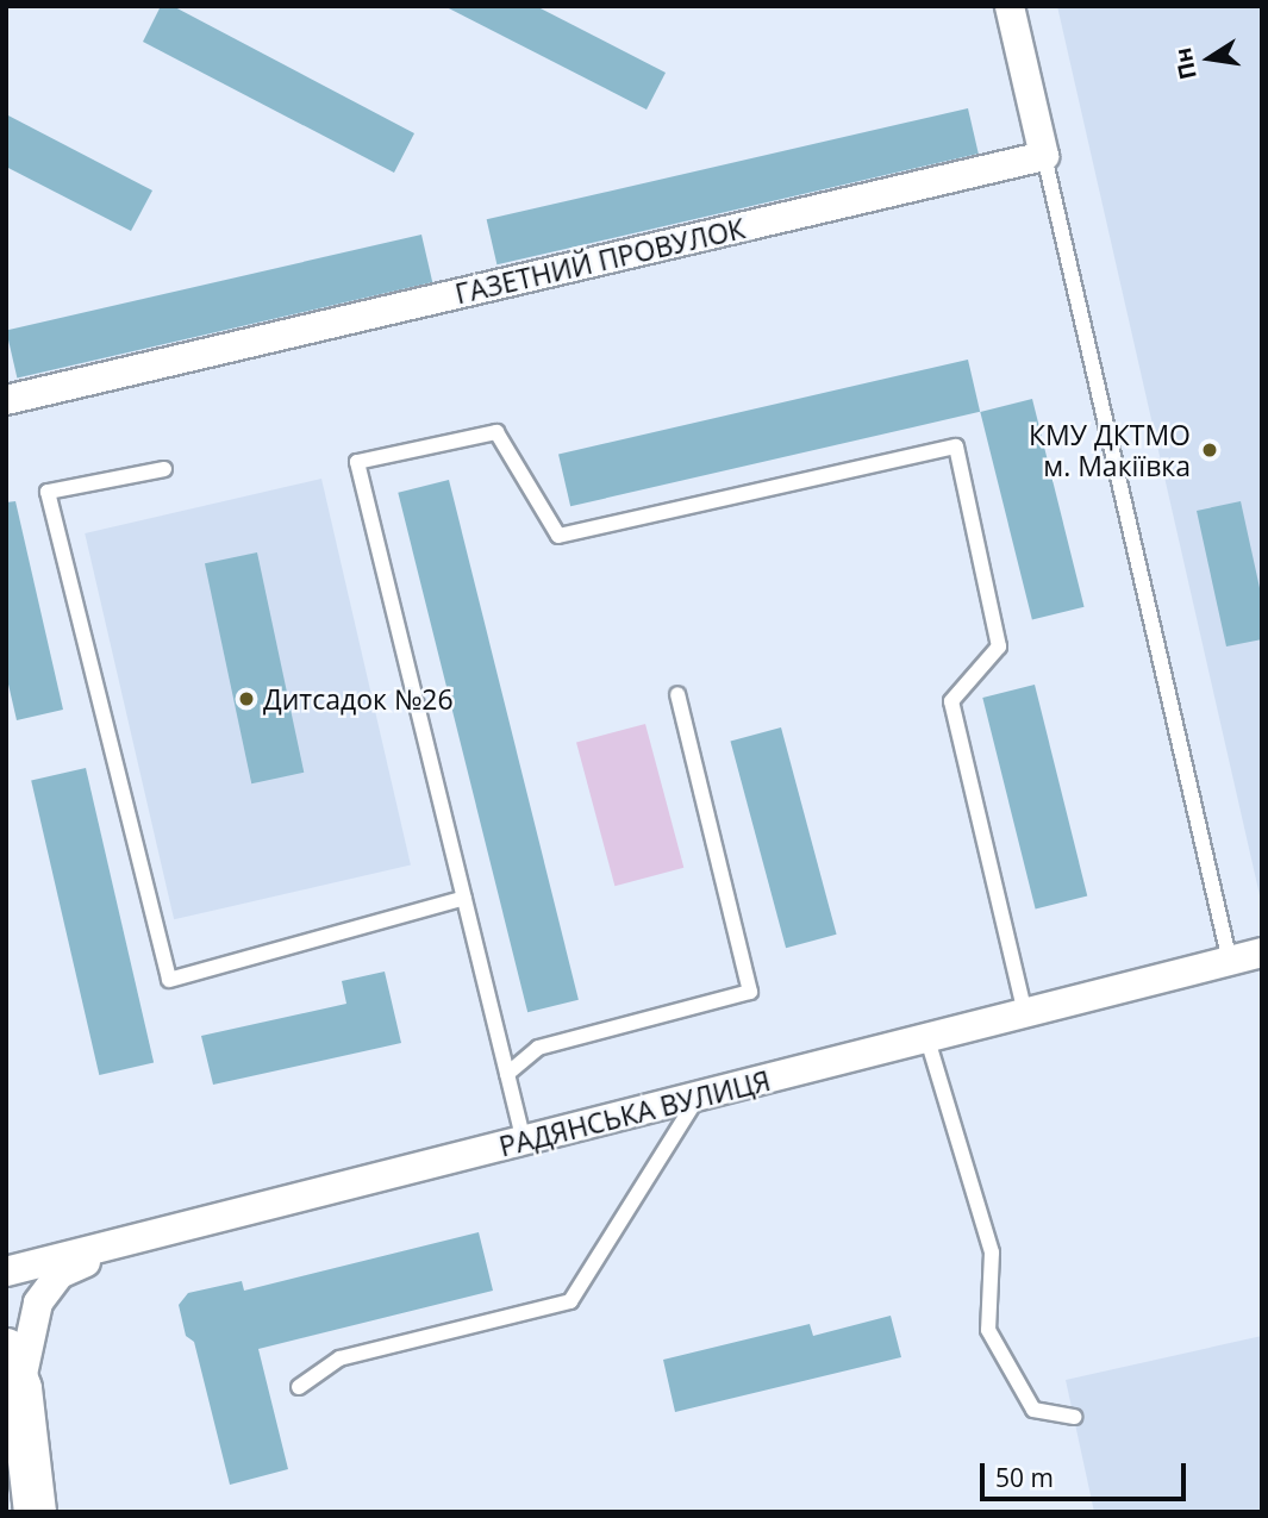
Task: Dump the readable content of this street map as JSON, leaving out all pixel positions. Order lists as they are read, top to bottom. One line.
{"streets":{"street":["ГАЗЕТНИЙ ПРОВУЛОК","РАДЯНСЬКА ВУЛИЦЯ"]},"places":["КМУ ДКТМО м. Макіївка","Дитсадок №26"],"scale_bar":"50 m","north":"left"}
